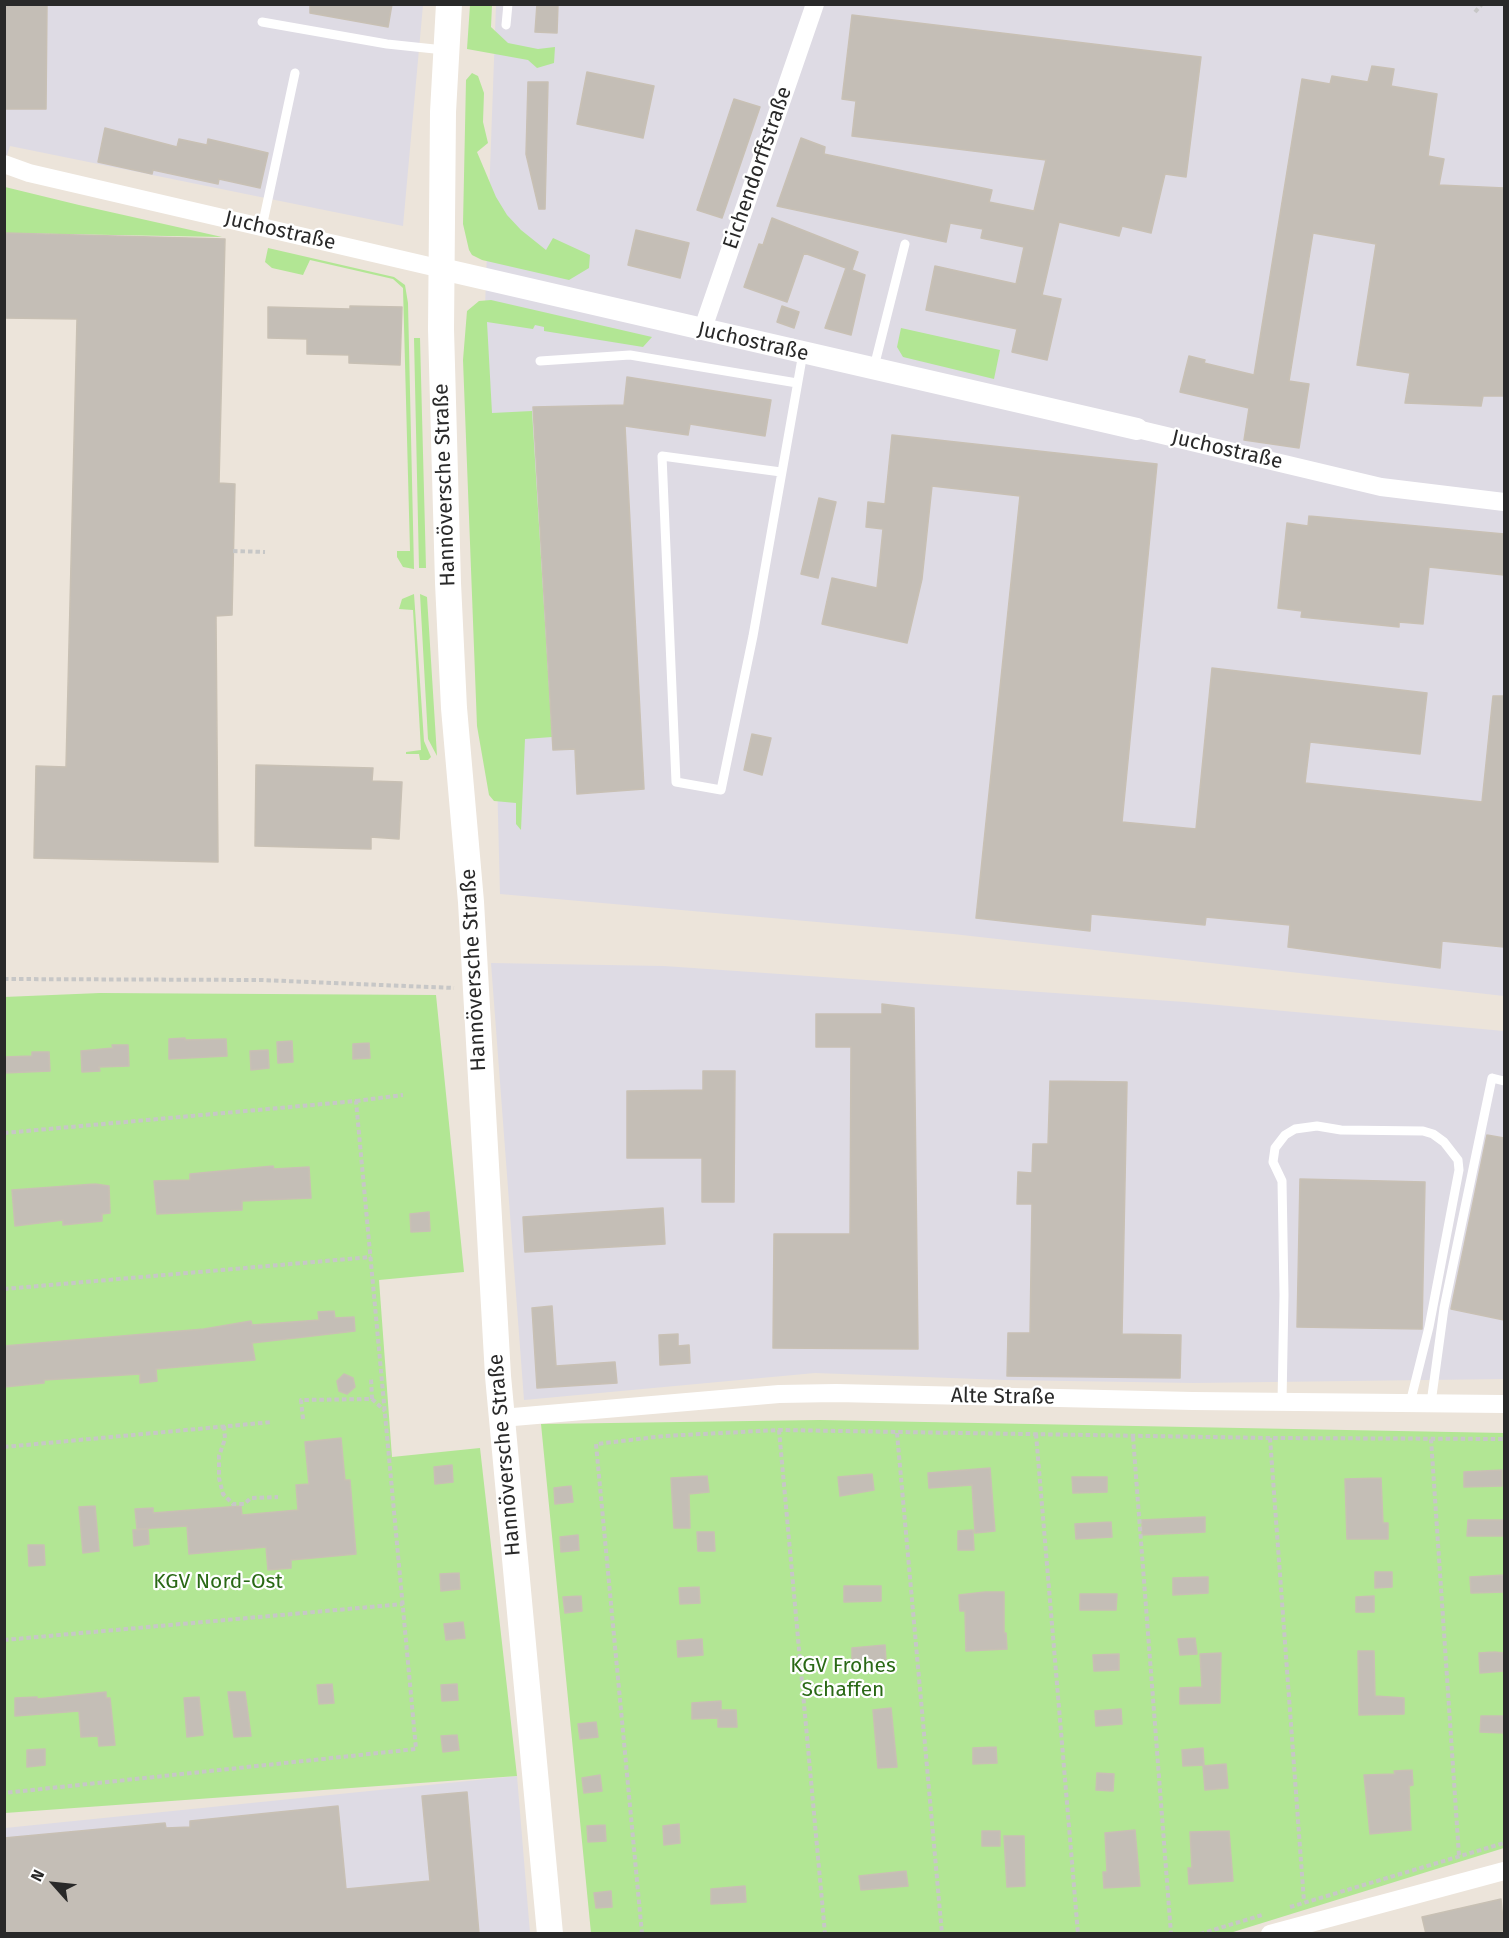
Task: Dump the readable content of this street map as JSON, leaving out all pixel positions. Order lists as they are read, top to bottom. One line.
{"streets":{"main road":["Hannöversche Straße"],"street":["Eichendorffstraße","Juchostraße","Alte Straße"]},"crossings":[["Eichendorffstraße","Juchostraße"],["Juchostraße","Hannöversche Straße"],["Hannöversche Straße","Alte Straße"]],"parks":["KGV Nord-Ost","KGV Frohes Schaffen"],"north":"top left"}
